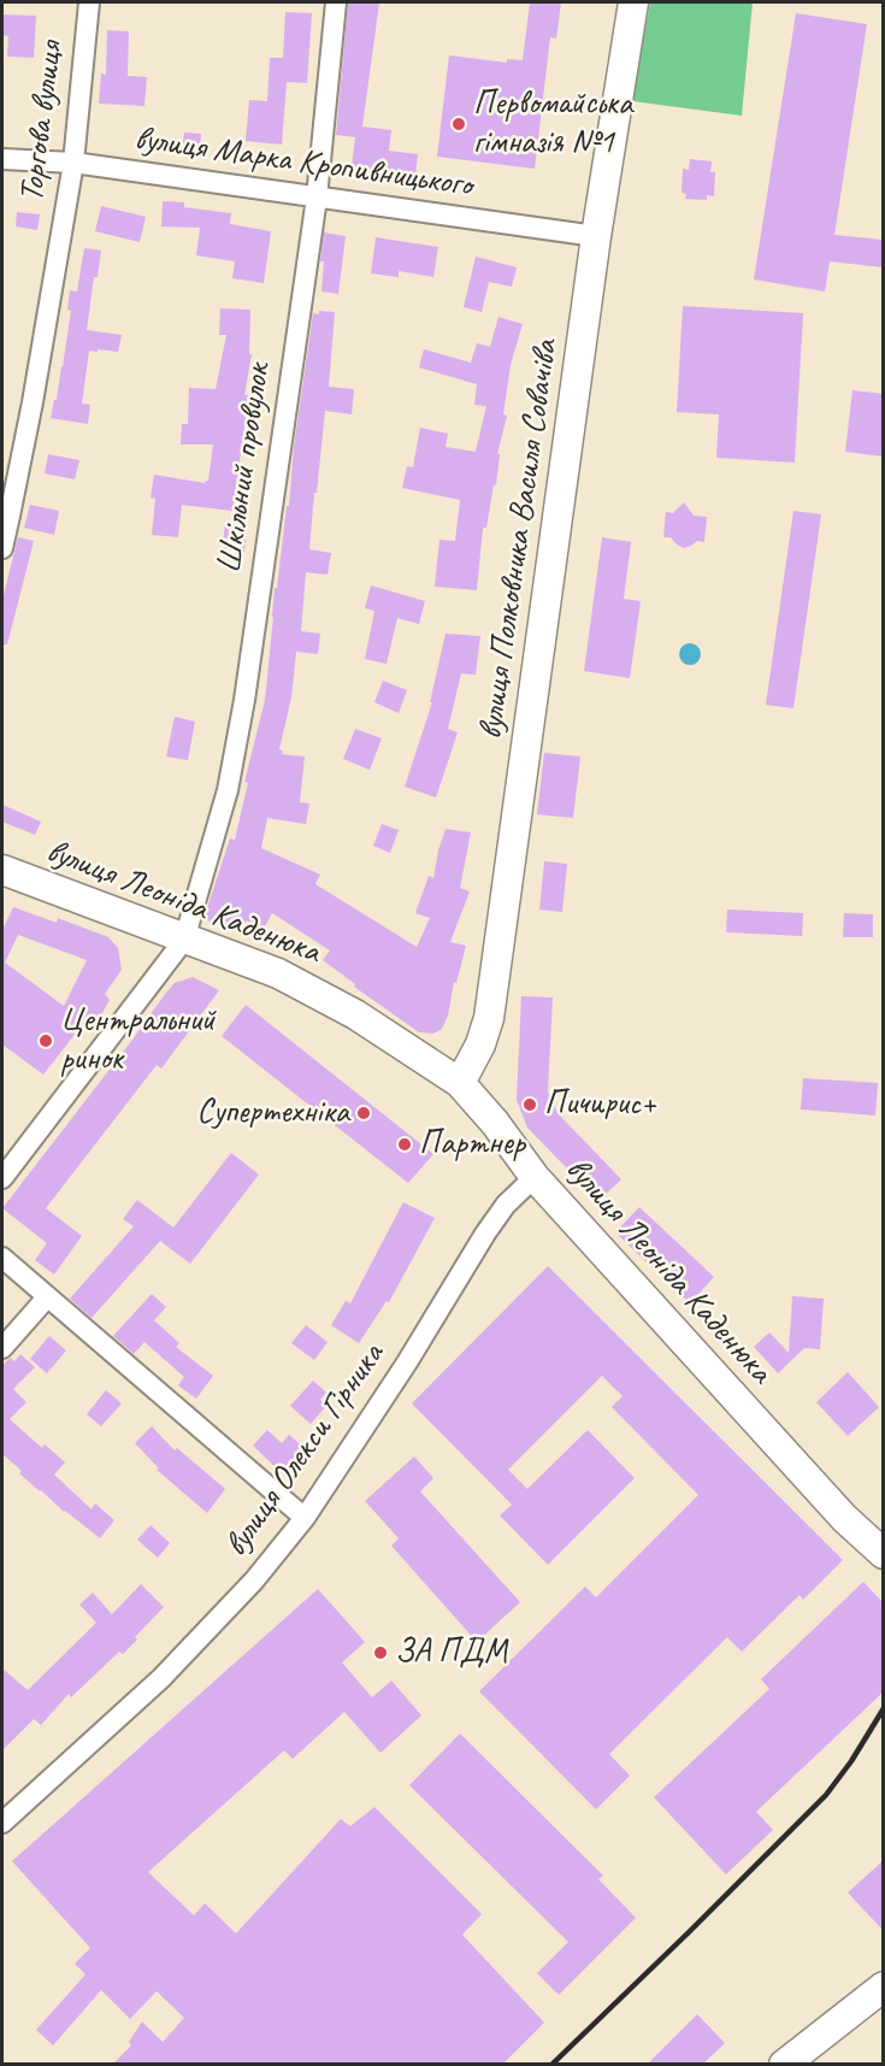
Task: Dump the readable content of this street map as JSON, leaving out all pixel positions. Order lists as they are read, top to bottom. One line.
{"streets":{"street":["Торгова вулиця","вулиця Марка Кропивницького","Шкільний провулок","вулиця Полковника Василя Совачіва","вулиця Леоніда Каденюка","вулиця Олекси Гірника"]},"crossings":[["Торгова вулиця","вулиця Марка Кропивницького"],["вулиця Марка Кропивницького","Шкільний провулок"],["вулиця Марка Кропивницького","вулиця Полковника Василя Совачіва"],["Шкільний провулок","вулиця Леоніда Каденюка"],["вулиця Полковника Василя Совачіва","вулиця Леоніда Каденюка"],["вулиця Леоніда Каденюка","вулиця Олекси Гірника"]],"places":["Первомайська гімназія №1","Центральний ринок","Пичирис+","Супертехніка","Партнер","ЗА ПДМ"]}
